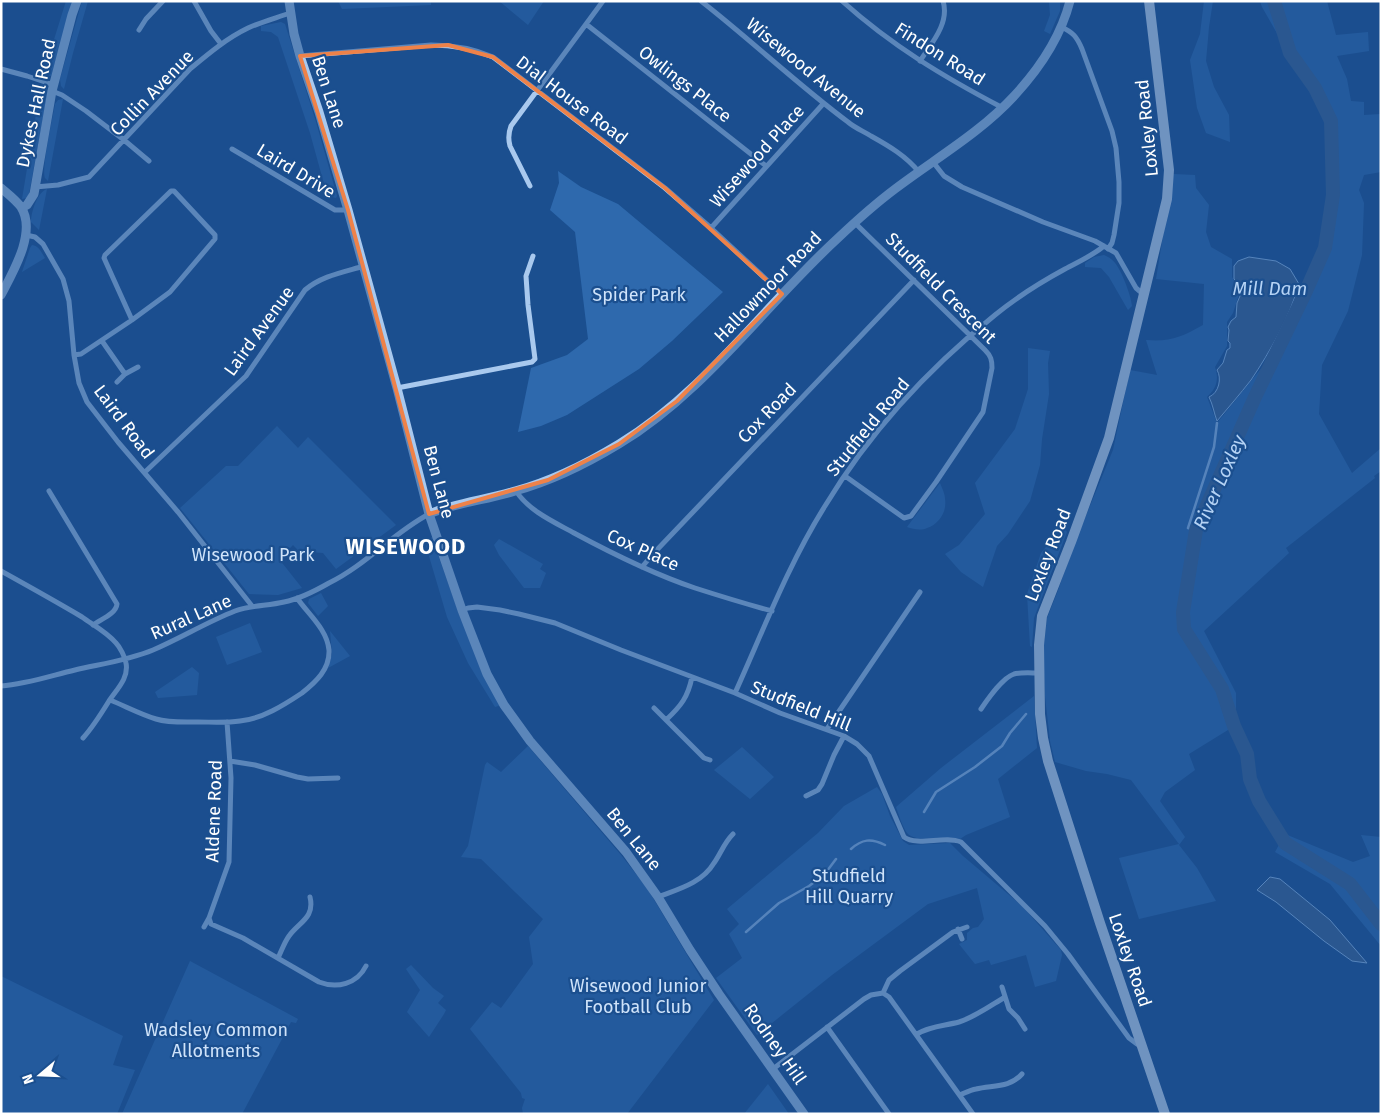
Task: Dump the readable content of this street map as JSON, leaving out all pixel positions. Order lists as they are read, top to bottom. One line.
{"streets":{"main road":["Loxley Road"],"street":["Findon Road","Wisewood Avenue","Owlings Place","Ben Lane","Collin Avenue","Dial House Road","Dykes Hall Road","Wisewood Place","Laird Drive","Hallowmoor Road","Studfield Crescent","Laird Avenue","Cox Road","Laird Road","Studfield Road","Cox Place","Rural Lane","Studfield Hill","Aldene Road","Rodney Hill"]},"crossings":[["Findon Road","Hallowmoor Road"],["Wisewood Avenue","Wisewood Place"],["Wisewood Avenue","Hallowmoor Road"],["Owlings Place","Wisewood Place"],["Ben Lane","Collin Avenue"],["Ben Lane","Dial House Road"],["Ben Lane","Laird Drive"],["Ben Lane","Hallowmoor Road"],["Ben Lane","Laird Avenue"],["Ben Lane","Rural Lane"],["Ben Lane","Studfield Hill"],["Ben Lane","Rodney Hill"],["Collin Avenue","Dykes Hall Road"],["Dial House Road","Wisewood Place"],["Dial House Road","Hallowmoor Road"],["Loxley Road","Studfield Hill"],["Hallowmoor Road","Studfield Crescent"],["Hallowmoor Road","Cox Place"],["Hallowmoor Road","Rural Lane"],["Studfield Crescent","Cox Road"],["Studfield Crescent","Studfield Road"],["Laird Avenue","Laird Road"],["Cox Road","Cox Place"],["Laird Road","Rural Lane"],["Studfield Road","Cox Place"],["Studfield Road","Studfield Hill"]],"districts":["WISEWOOD"],"water":["Mill Dam","River Loxley"],"parks":["Spider Park","Wisewood Park","Studfield Hill Quarry","Wisewood Junior Football Club","Wadsley Common Allotments"],"north":"left"}
